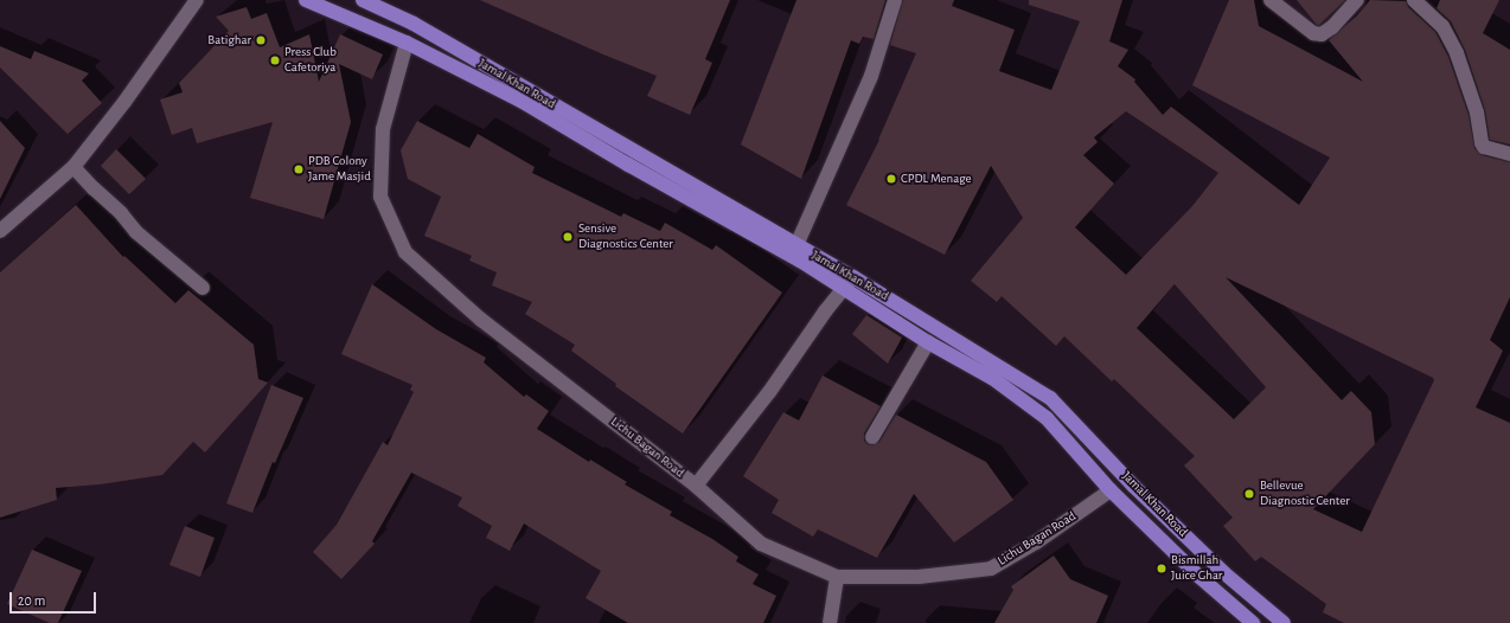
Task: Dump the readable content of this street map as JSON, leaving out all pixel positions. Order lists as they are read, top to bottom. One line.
{"streets":{"main road":["Jamal Khan Road"],"street":["Lichu Bagan Road"]},"places":["Batighar","Press Club Cafetoriya","PDB Colony Jame Masjid","CPDL Menage","Sensive Diagnostics Center","Bellevue Diagnostic Center","Bismillah Juice Ghar"],"scale_bar":"20 m"}
